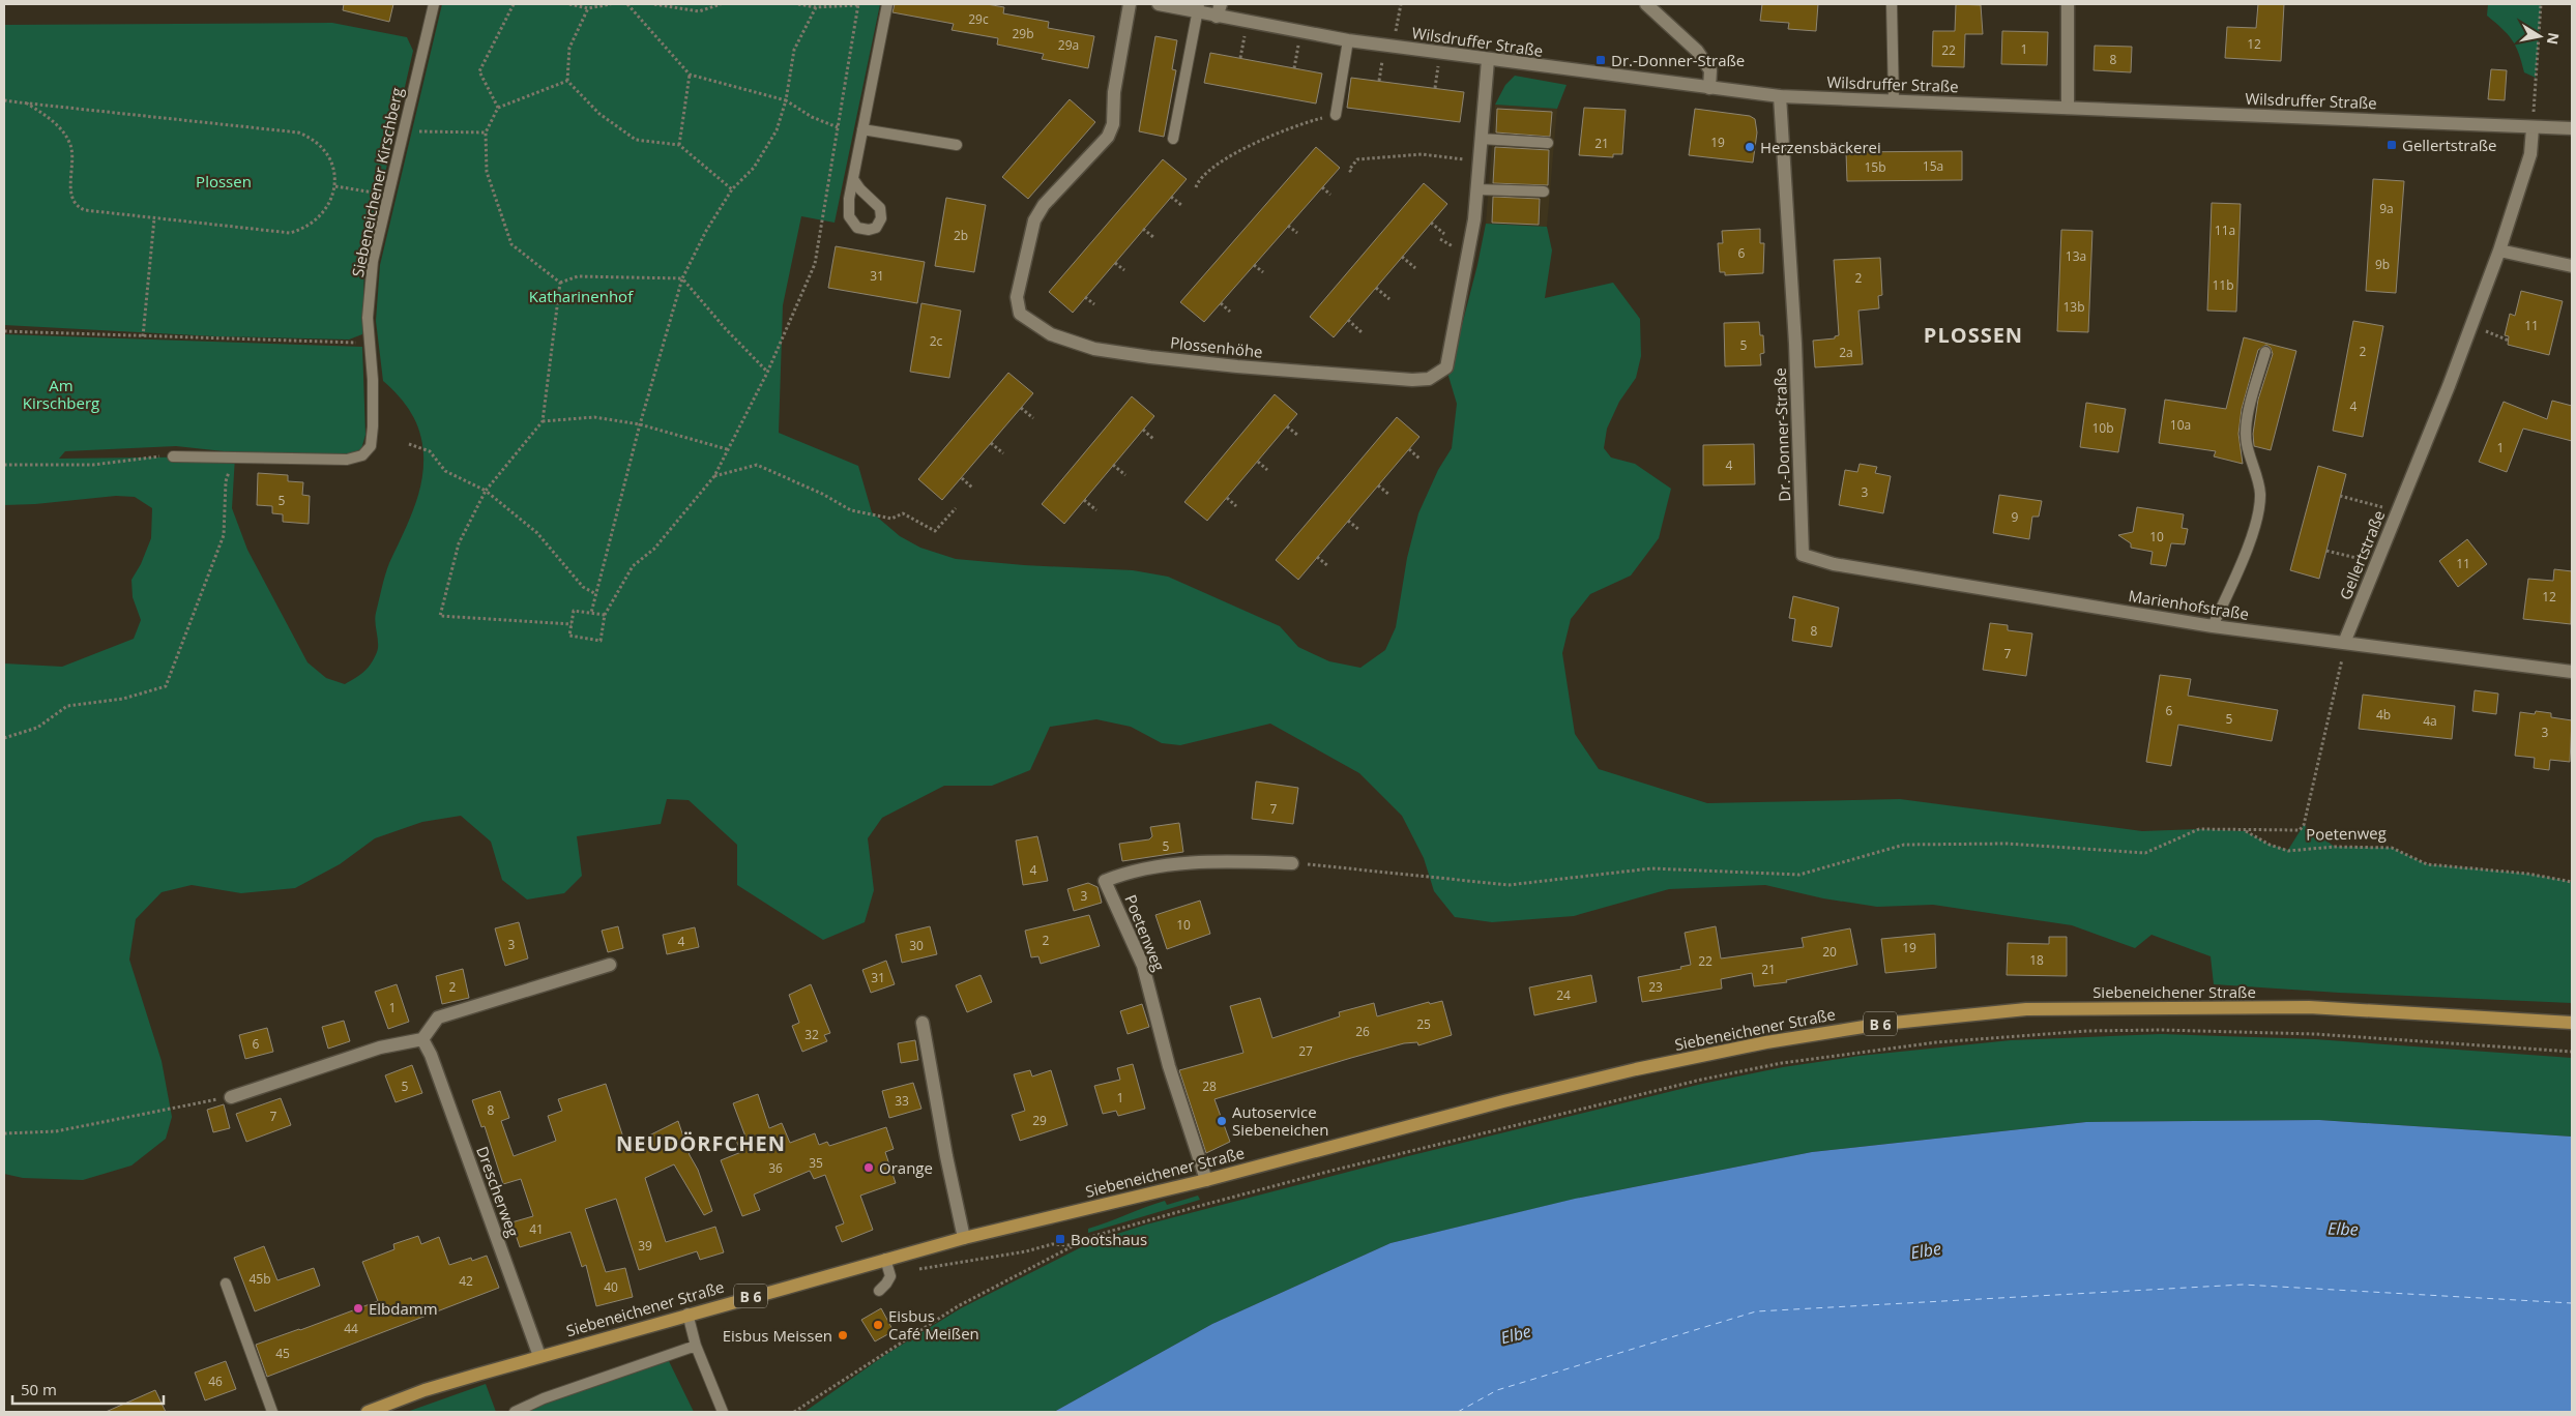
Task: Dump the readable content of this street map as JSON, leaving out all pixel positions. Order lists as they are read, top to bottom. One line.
{"streets":{"main road":["Siebeneichener Straße","B 6"],"street":["Wilsdruffer Straße","Plossenhöhe","Dr.-Donner-Straße","Gellertstraße","Marienhofstraße","Poetenweg","Drescherweg"],"lane":["Siebeneichener Kirschberg"]},"crossings":[["Wilsdruffer Straße","Plossenhöhe"],["Wilsdruffer Straße","Dr.-Donner-Straße"],["Wilsdruffer Straße","Gellertstraße"],["Dr.-Donner-Straße","Marienhofstraße"],["Gellertstraße","Marienhofstraße"],["Poetenweg","Siebeneichener Straße"],["Siebeneichener Straße","Drescherweg"]],"districts":["PLOSSEN","NEUDÖRFCHEN"],"water":["Elbe"],"parks":["Plossen","Katharinenhof","Am Kirschberg"],"places":{"transit":["Dr.-Donner-Straße","Gellertstraße","Bootshaus"],"other":["Herzensbäckerei","Autoservice Siebeneichen","Orange","Elbdamm","Eisbus Café Meißen","Eisbus Meissen"]},"house_numbers":["29c","29b","12","29a","1","22","8","19","21","15a","15b","9a","11a","2b","6","13a","9b","31","2","11b","13b","11","2c","5","2","2a","4","10a","10b","1","4","3","5","9","10","11","12","8","7","6","4b","5","4a","3","7","5","4","3","10","2","4","3","30","19","20","18","22","21","31","2","23","24","1","25","26","32","6","27","5","28","1","33","8","7","29","35","36","41","39","45b","42","40","44","45","46"],"scale_bar":"50 m","north":"right"}
